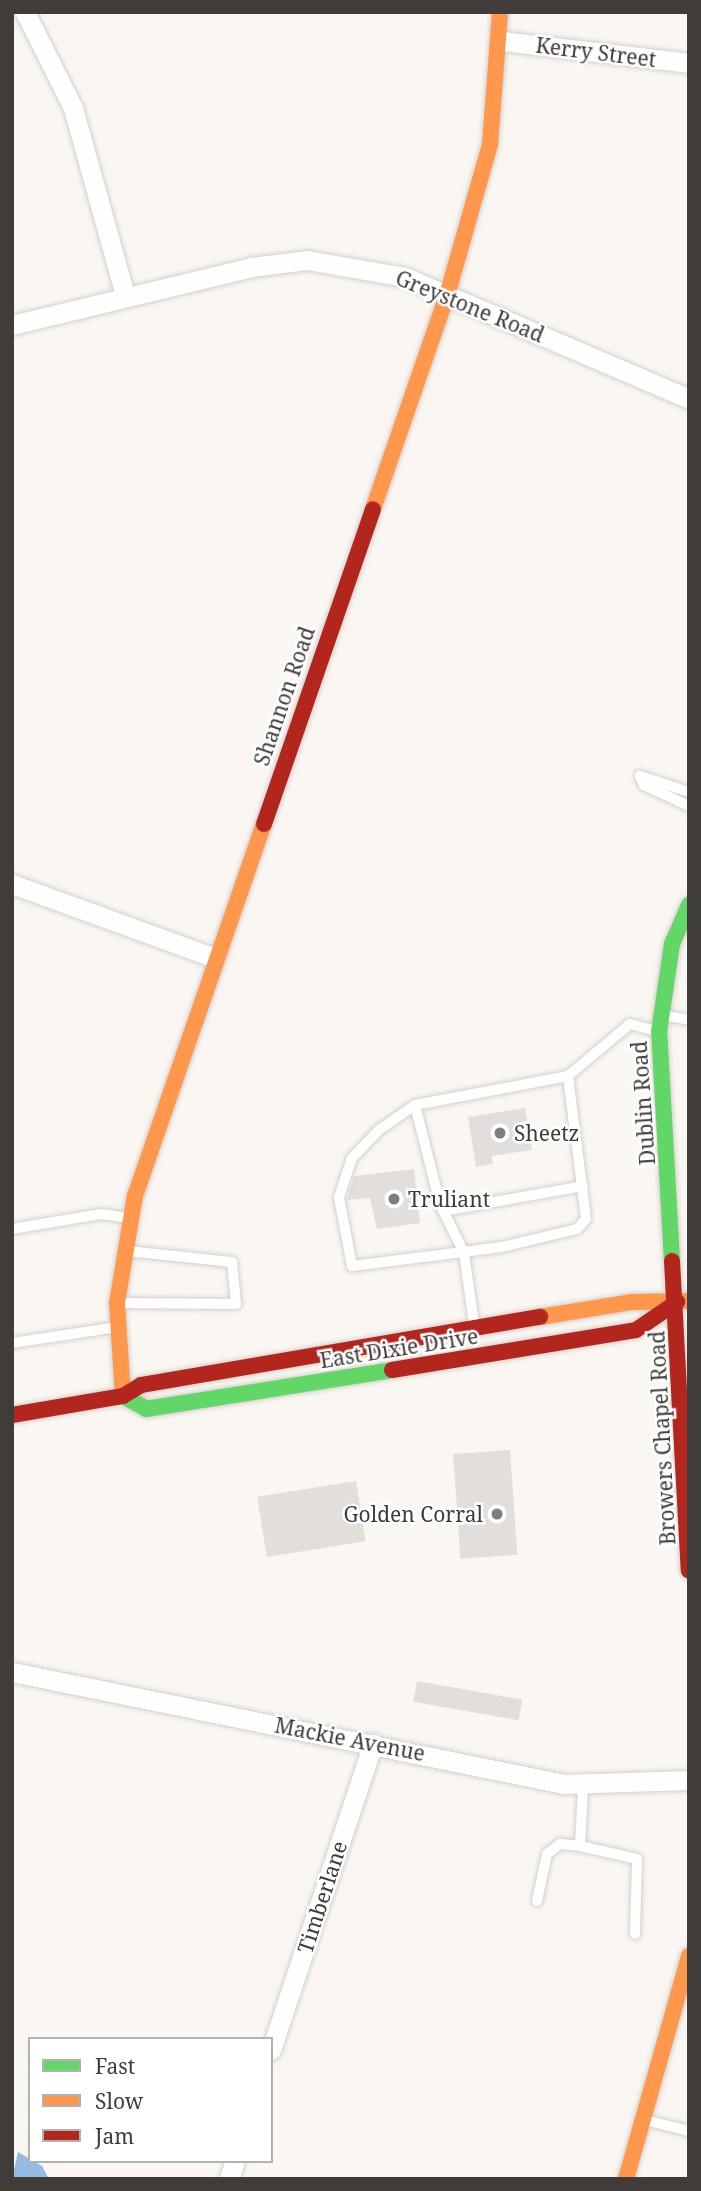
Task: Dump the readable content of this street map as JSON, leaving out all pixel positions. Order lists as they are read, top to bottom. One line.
{"streets":{"street":["Kerry Street","Greystone Road","Shannon Road","Dublin Road","East Dixie Drive","Browers Chapel Road","Mackie Avenue","Timberlane"]},"crossings":[["Kerry Street","Shannon Road"],["Greystone Road","Shannon Road"],["Shannon Road","East Dixie Drive"],["Dublin Road","East Dixie Drive"],["Dublin Road","Browers Chapel Road"],["East Dixie Drive","Browers Chapel Road"],["Mackie Avenue","Timberlane"]],"places":["Sheetz","Truliant","Golden Corral"],"legend":["Fast","Slow","Jam"]}
